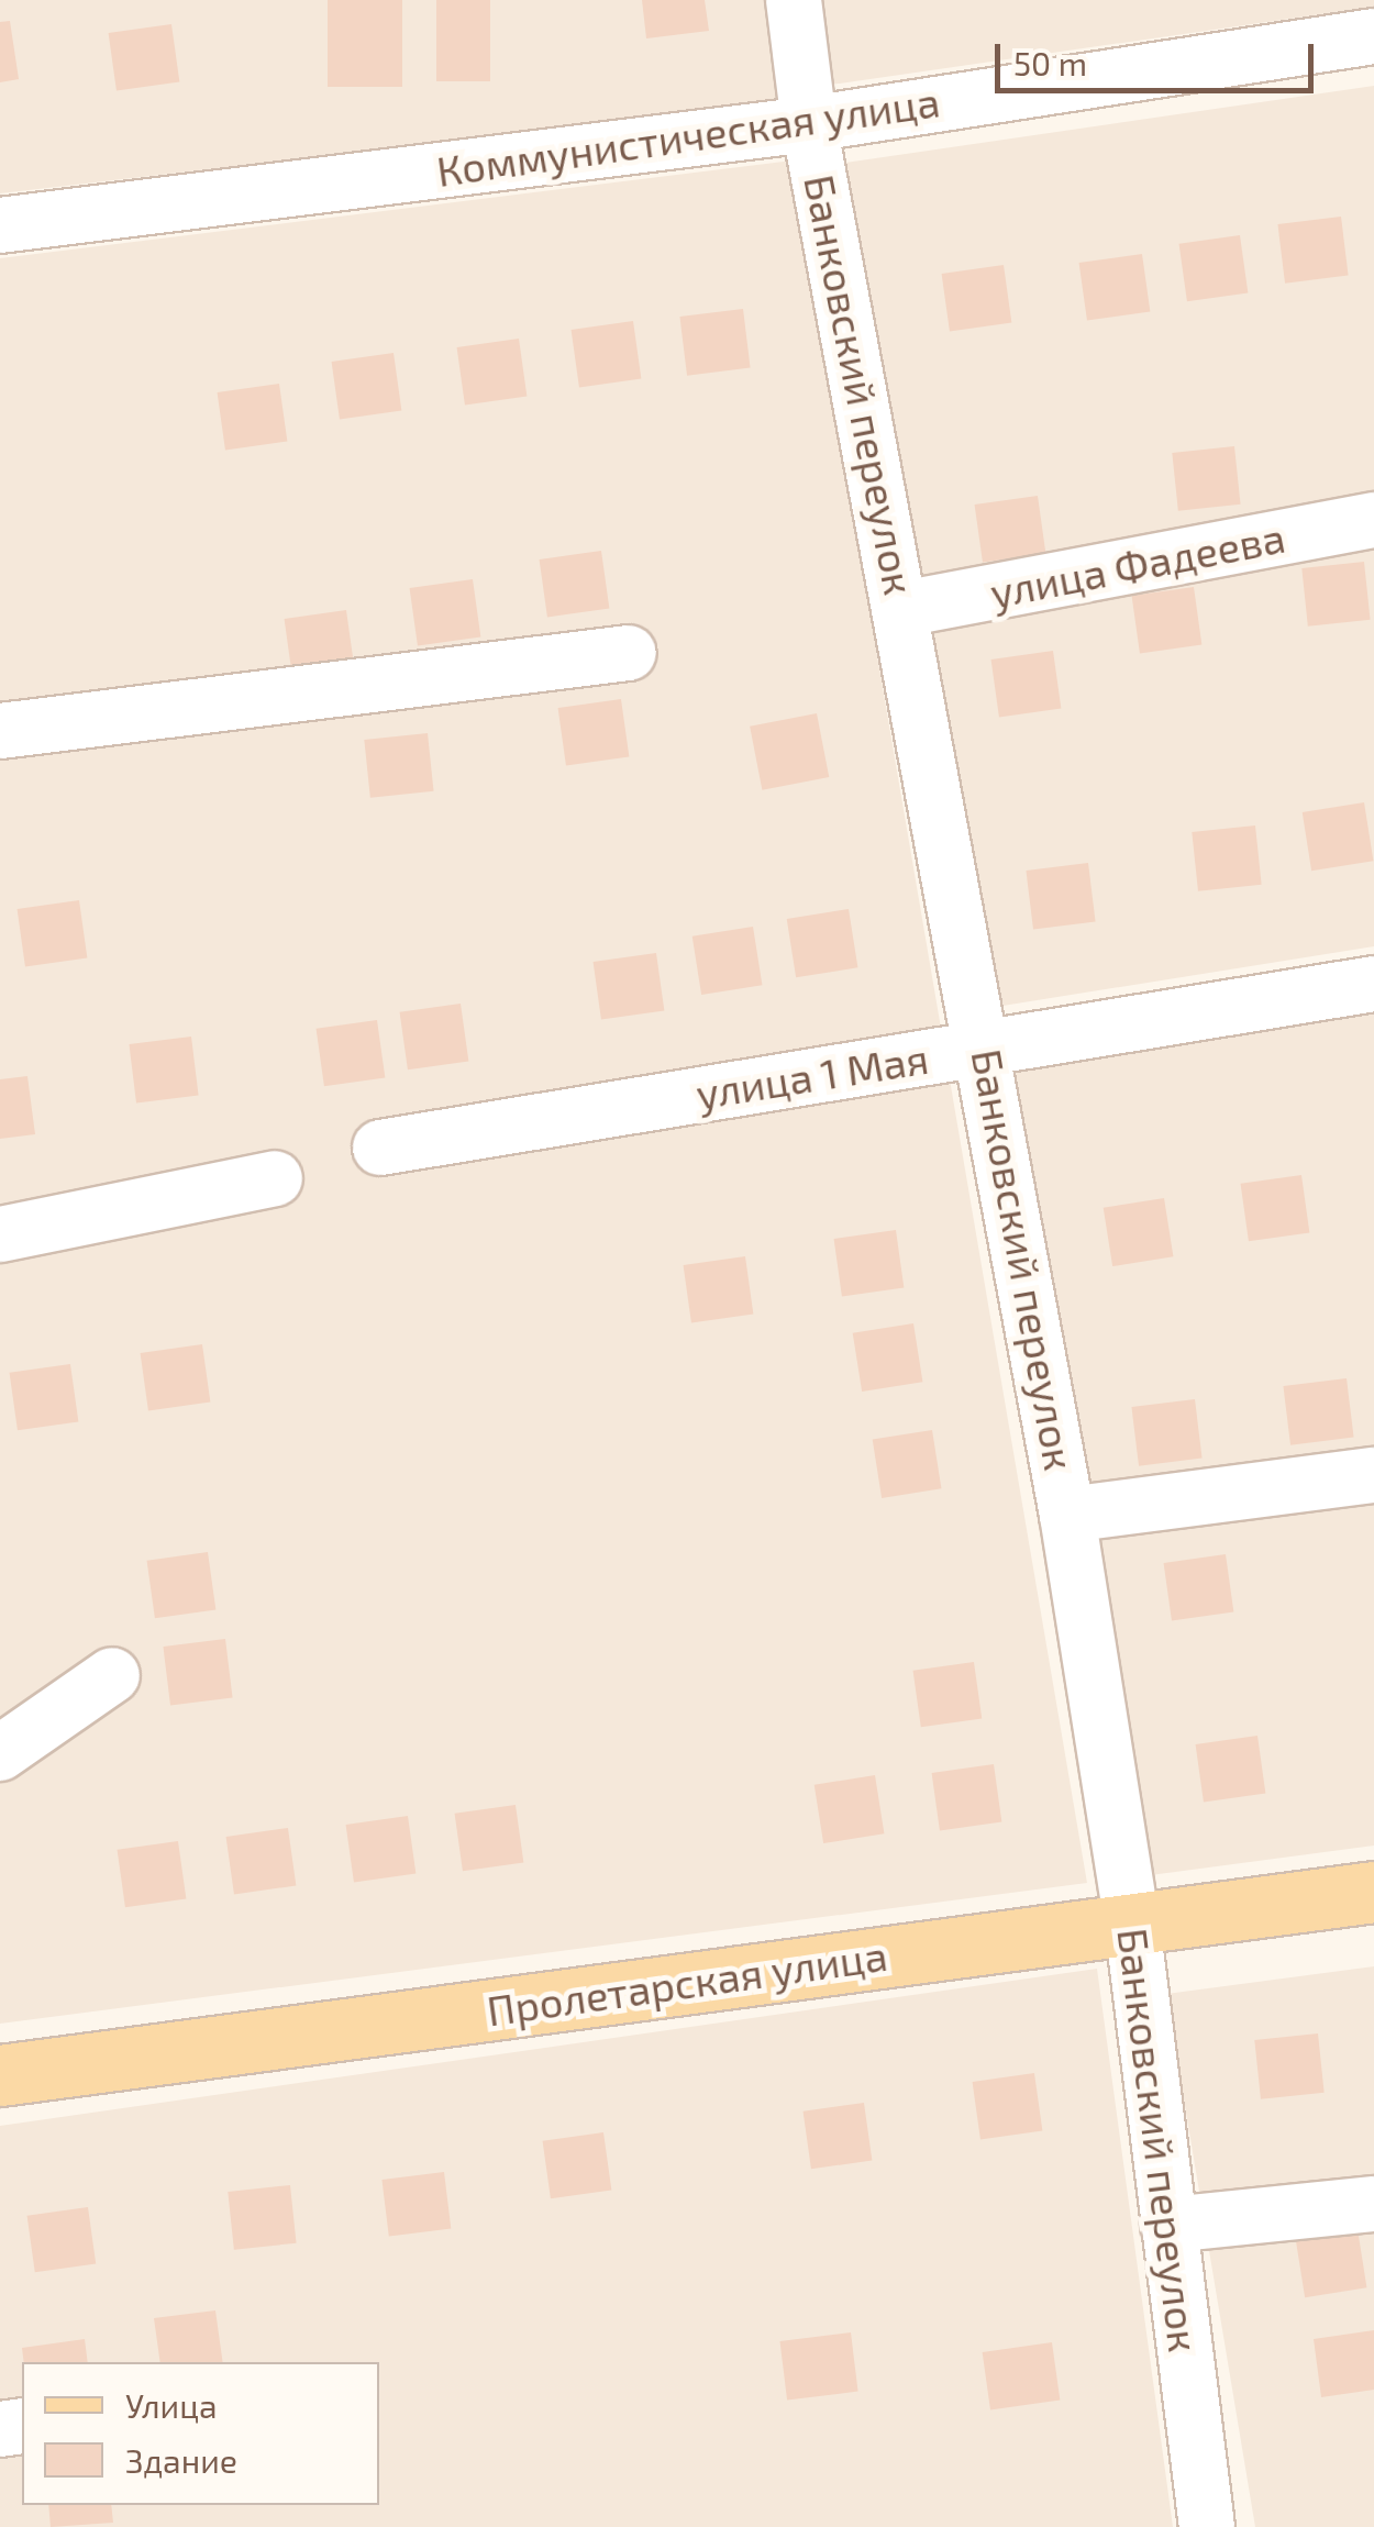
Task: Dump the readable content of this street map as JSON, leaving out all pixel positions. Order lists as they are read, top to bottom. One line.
{"streets":{"main road":["Пролетарская улица"],"street":["Коммунистическая улица","Банковский переулок","улица Фадеева","улица 1 Мая"]},"crossings":[["Коммунистическая улица","Банковский переулок"],["Банковский переулок","улица Фадеева"],["Банковский переулок","улица 1 Мая"],["Банковский переулок","Пролетарская улица"]],"legend":["Улица","Здание"],"scale_bar":"50 m"}
